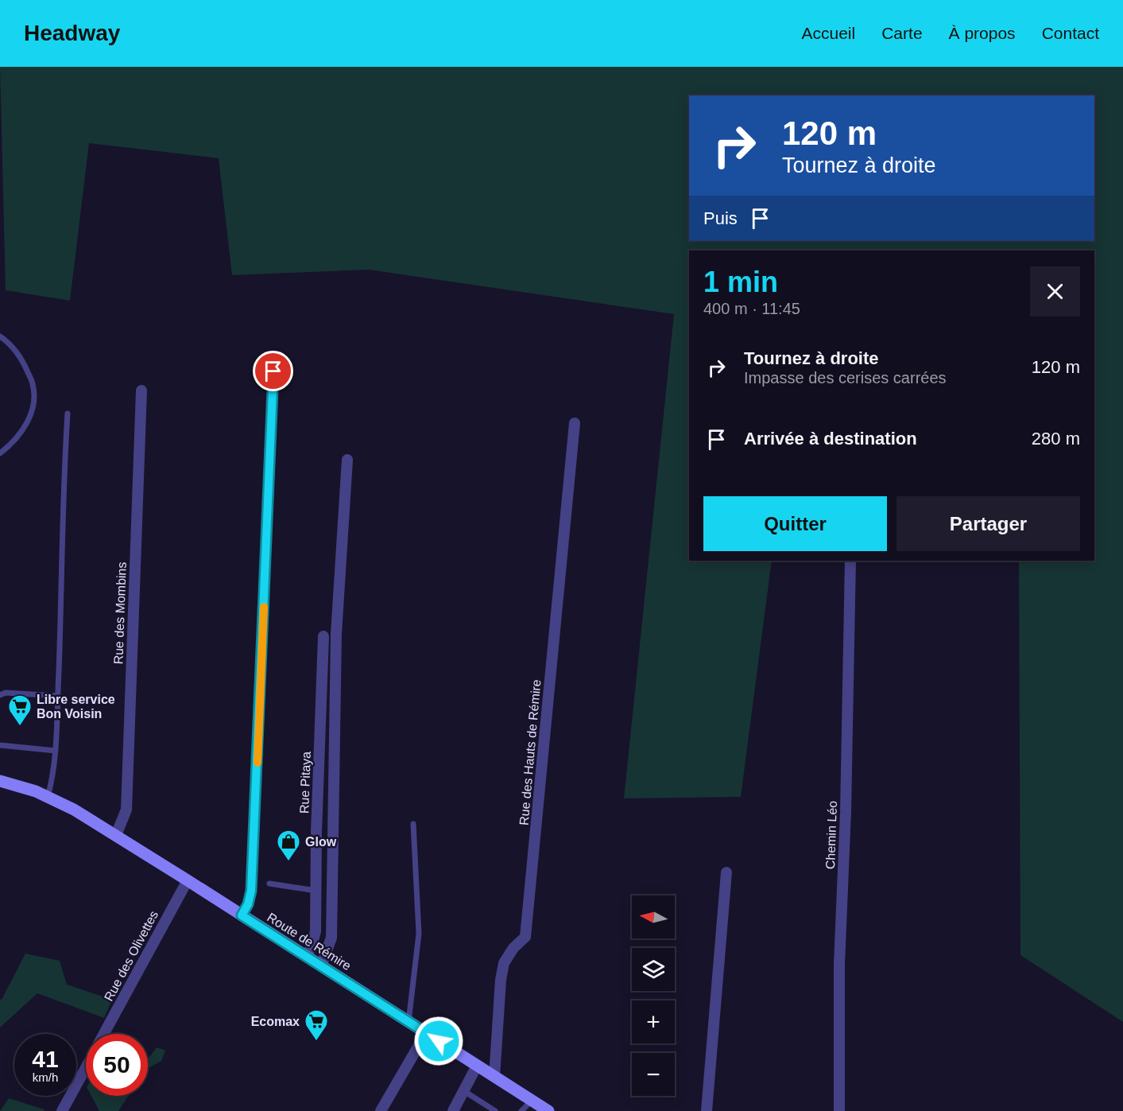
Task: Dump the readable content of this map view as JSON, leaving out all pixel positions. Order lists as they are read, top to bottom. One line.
{"streets":{"main road":["Route de Rémire"],"street":["Rue des Mombins","Rue des Hauts de Rémire","Rue Pitaya","Chemin Léo","Rue des Olivettes"]},"crossings":[["Rue des Mombins","Route de Rémire"],["Rue des Hauts de Rémire","Route de Rémire"],["Rue Pitaya","Route de Rémire"],["Route de Rémire","Rue des Olivettes"]],"places":{"supermarket":["Libre service Bon Voisin","Ecomax"],"shop":["Glow"]},"north":"left","page":{"header":"Headway","nav":["Accueil","Carte","À propos","Contact"],"turn":["120 m","Tournez à droite"],"then":"Puis","heading":["1 min","400 m · 11:45"],"list":[{"name":"Tournez à droite","note":"Impasse des cerises carrées","value":"120 m"},{"name":"Arrivée à destination","value":"280 m"}],"buttons":["Quitter","Partager"],"map_buttons":["+","−"],"speed":"41 km/h","limit":"50"}}
